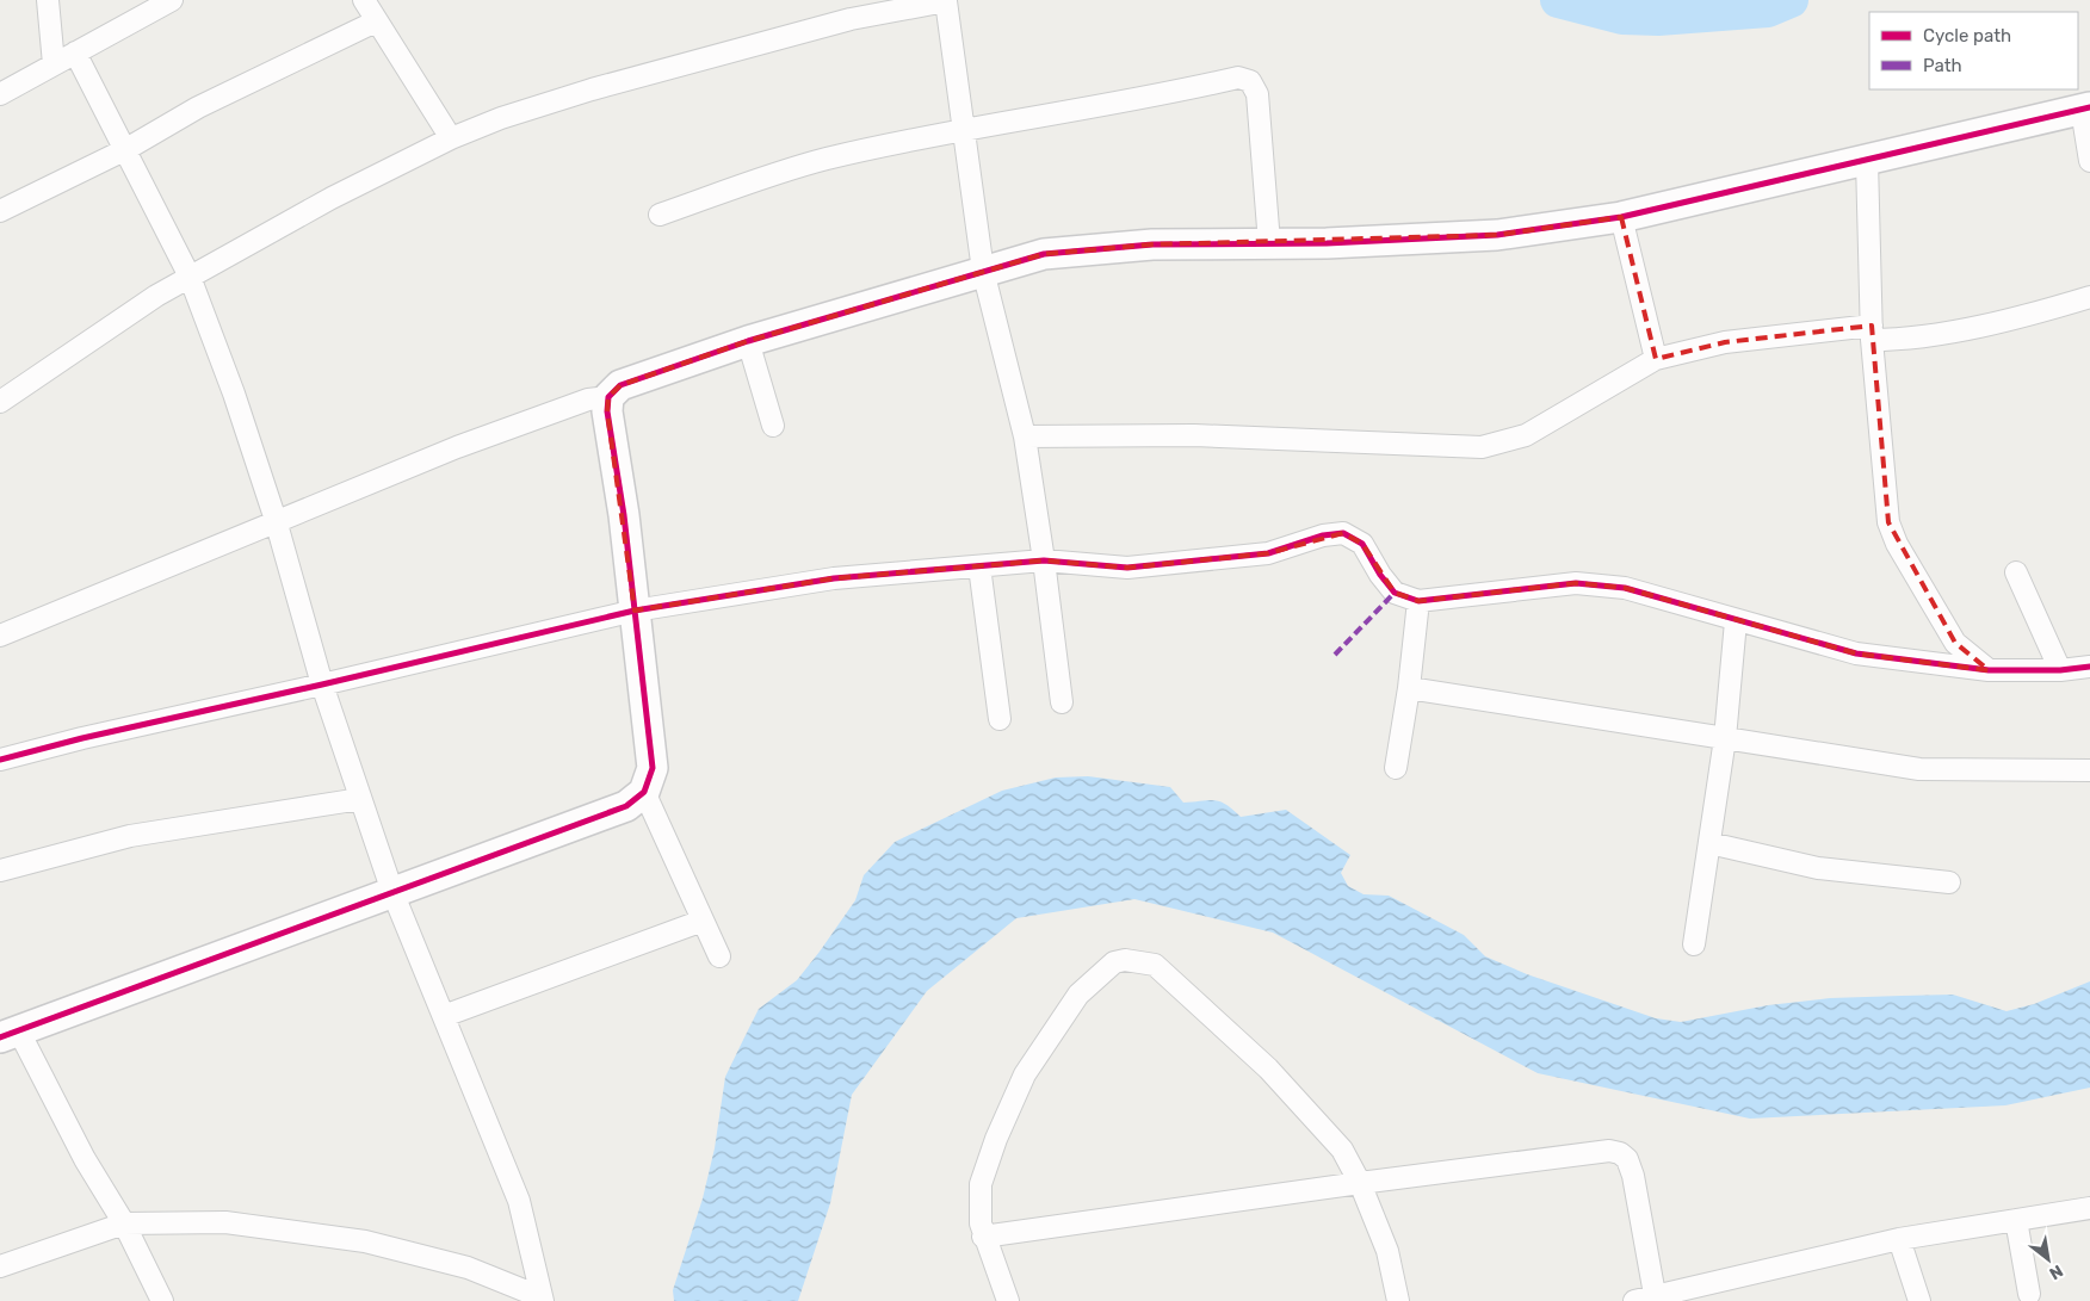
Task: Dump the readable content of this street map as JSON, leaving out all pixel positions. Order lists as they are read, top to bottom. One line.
{"legend":["Cycle path","Path"],"north":"bottom right"}
